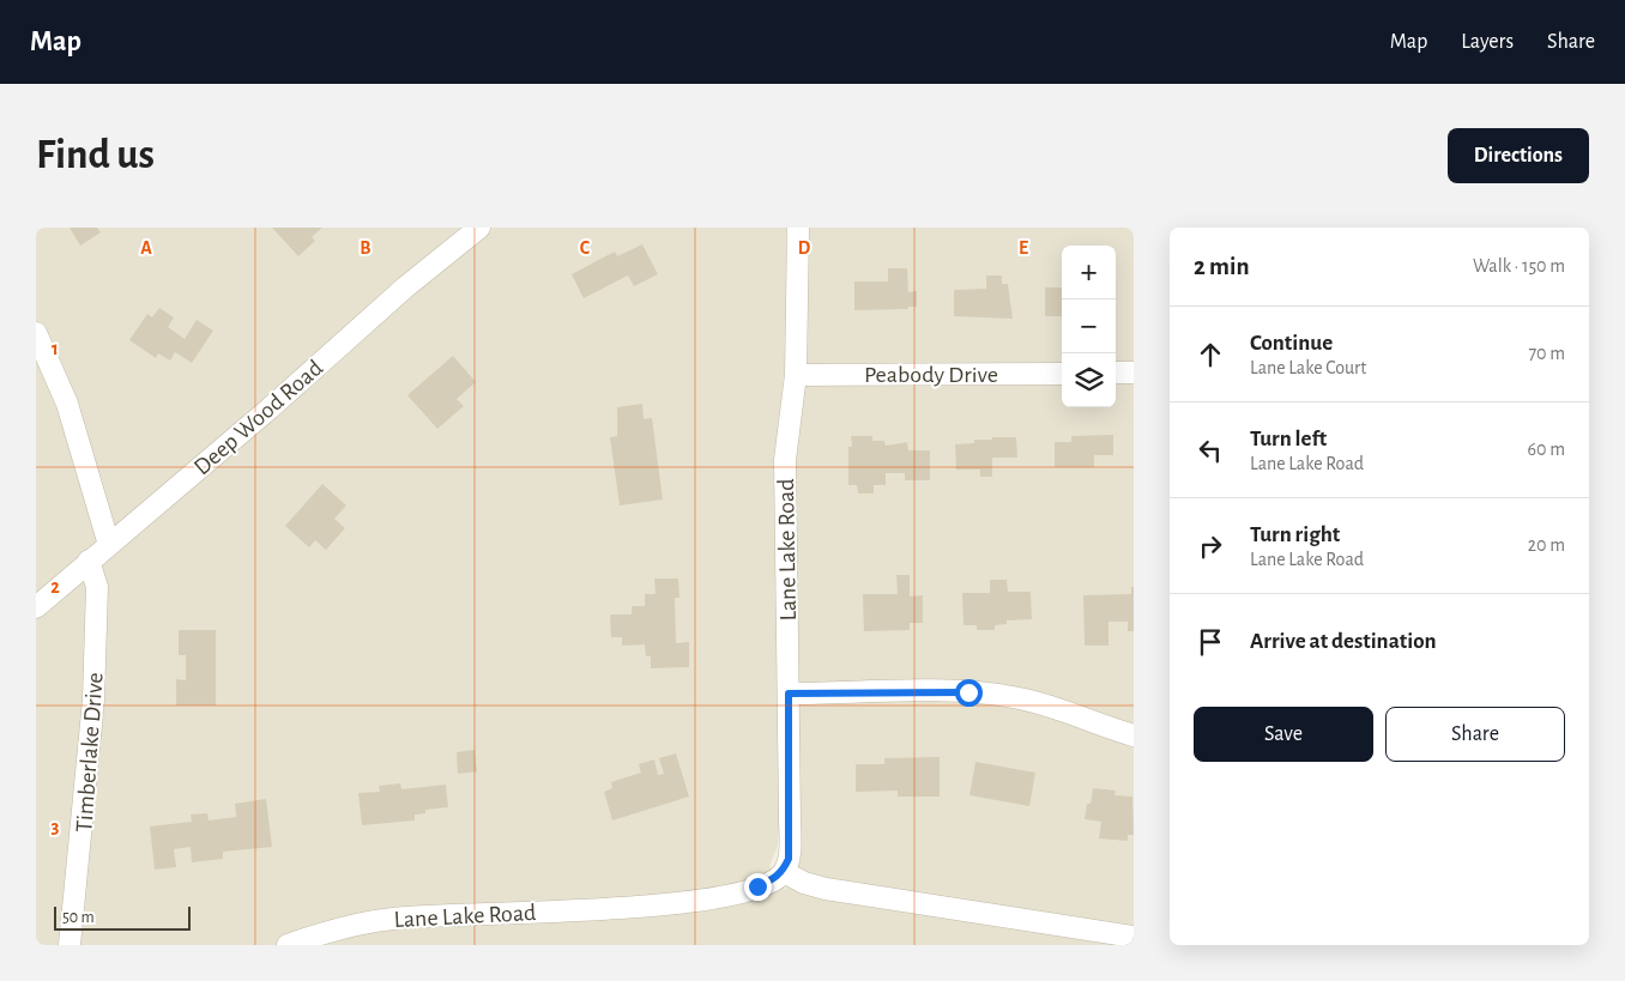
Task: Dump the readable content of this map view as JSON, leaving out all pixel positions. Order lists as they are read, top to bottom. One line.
{"streets":{"street":["Peabody Drive","Deep Wood Road","Lane Lake Road","Timberlake Drive"]},"crossings":[["Peabody Drive","Lane Lake Road"],["Deep Wood Road","Timberlake Drive"]],"scale_bar":"50 m","page":{"header":"Map","nav":["Map","Layers","Share"],"buttons":["Directions",["Save","Share"]],"title":"Find us","heading":["2 min","Walk · 150 m"],"map_buttons":["+","−"],"list":[["Continue","Lane Lake Court","70 m"],["Turn left","Lane Lake Road","60 m"],["Turn right","Lane Lake Road","20 m"],"Arrive at destination"],"scale":"50 m"},"grid":{"columns":["A","B","C","D","E"],"rows":["1","2","3"]}}
